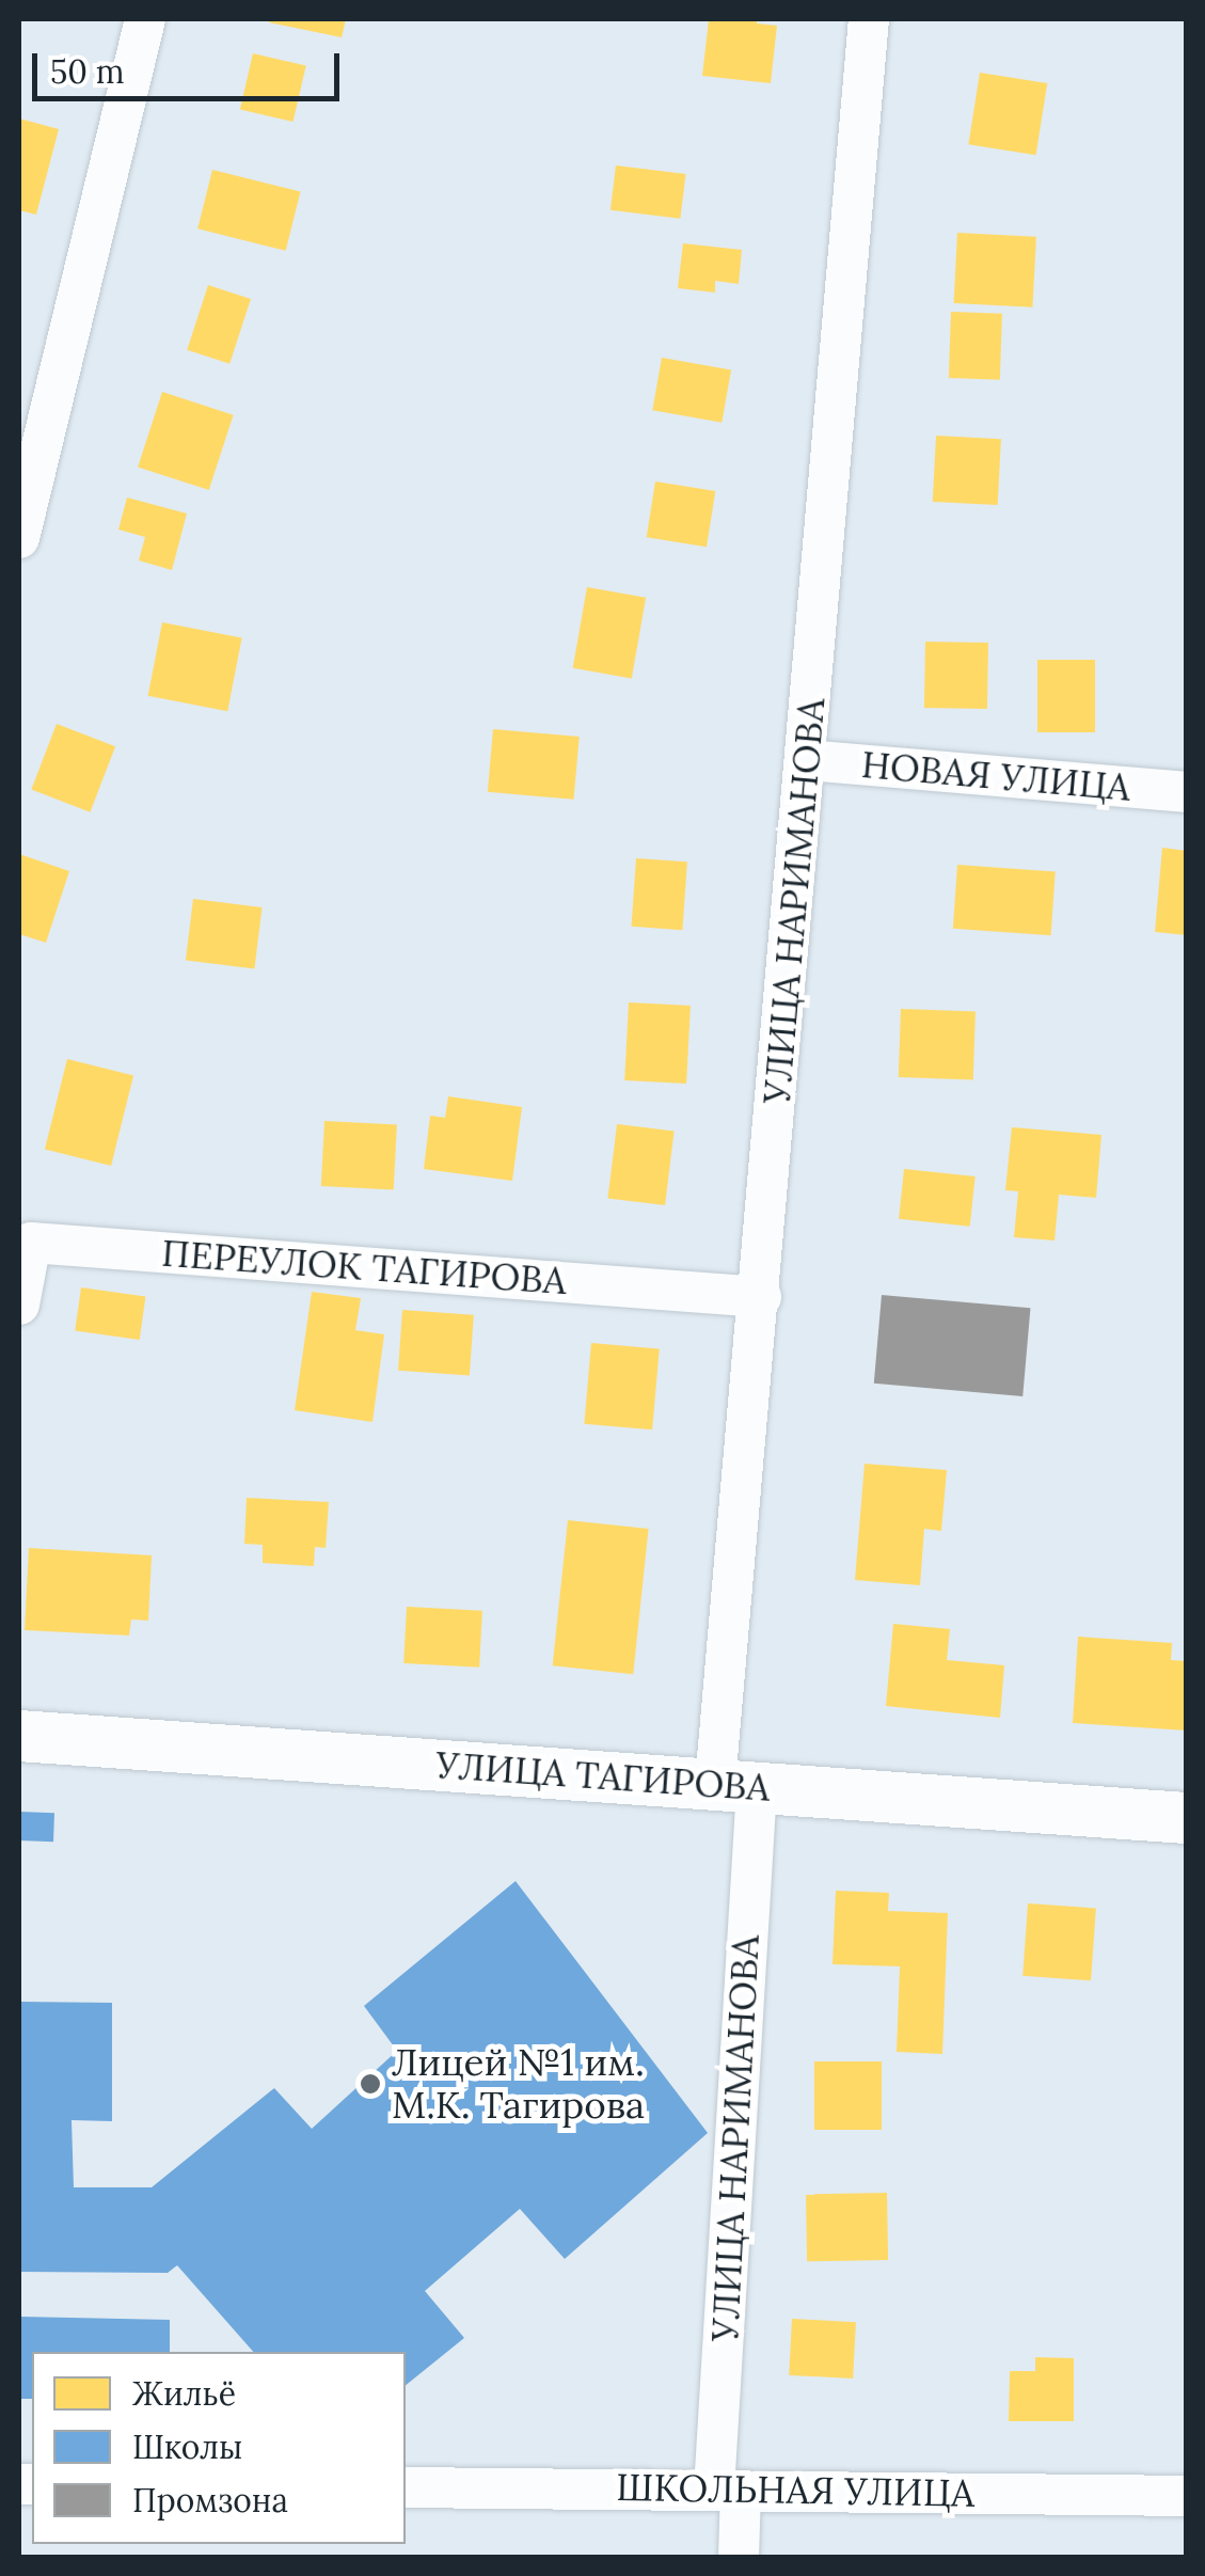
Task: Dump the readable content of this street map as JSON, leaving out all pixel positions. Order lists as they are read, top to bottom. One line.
{"streets":{"street":["НОВАЯ УЛИЦА","УЛИЦА НАРИМАНОВА","ПЕРЕУЛОК ТАГИРОВА","УЛИЦА ТАГИРОВА","ШКОЛЬНАЯ УЛИЦА"]},"crossings":[["НОВАЯ УЛИЦА","УЛИЦА НАРИМАНОВА"],["УЛИЦА НАРИМАНОВА","ПЕРЕУЛОК ТАГИРОВА"],["УЛИЦА НАРИМАНОВА","УЛИЦА ТАГИРОВА"],["УЛИЦА НАРИМАНОВА","ШКОЛЬНАЯ УЛИЦА"]],"places":["Лицей №1 им. М.К. Тагирова"],"legend":["Жильё","Школы","Промзона"],"scale_bar":"50 m"}
